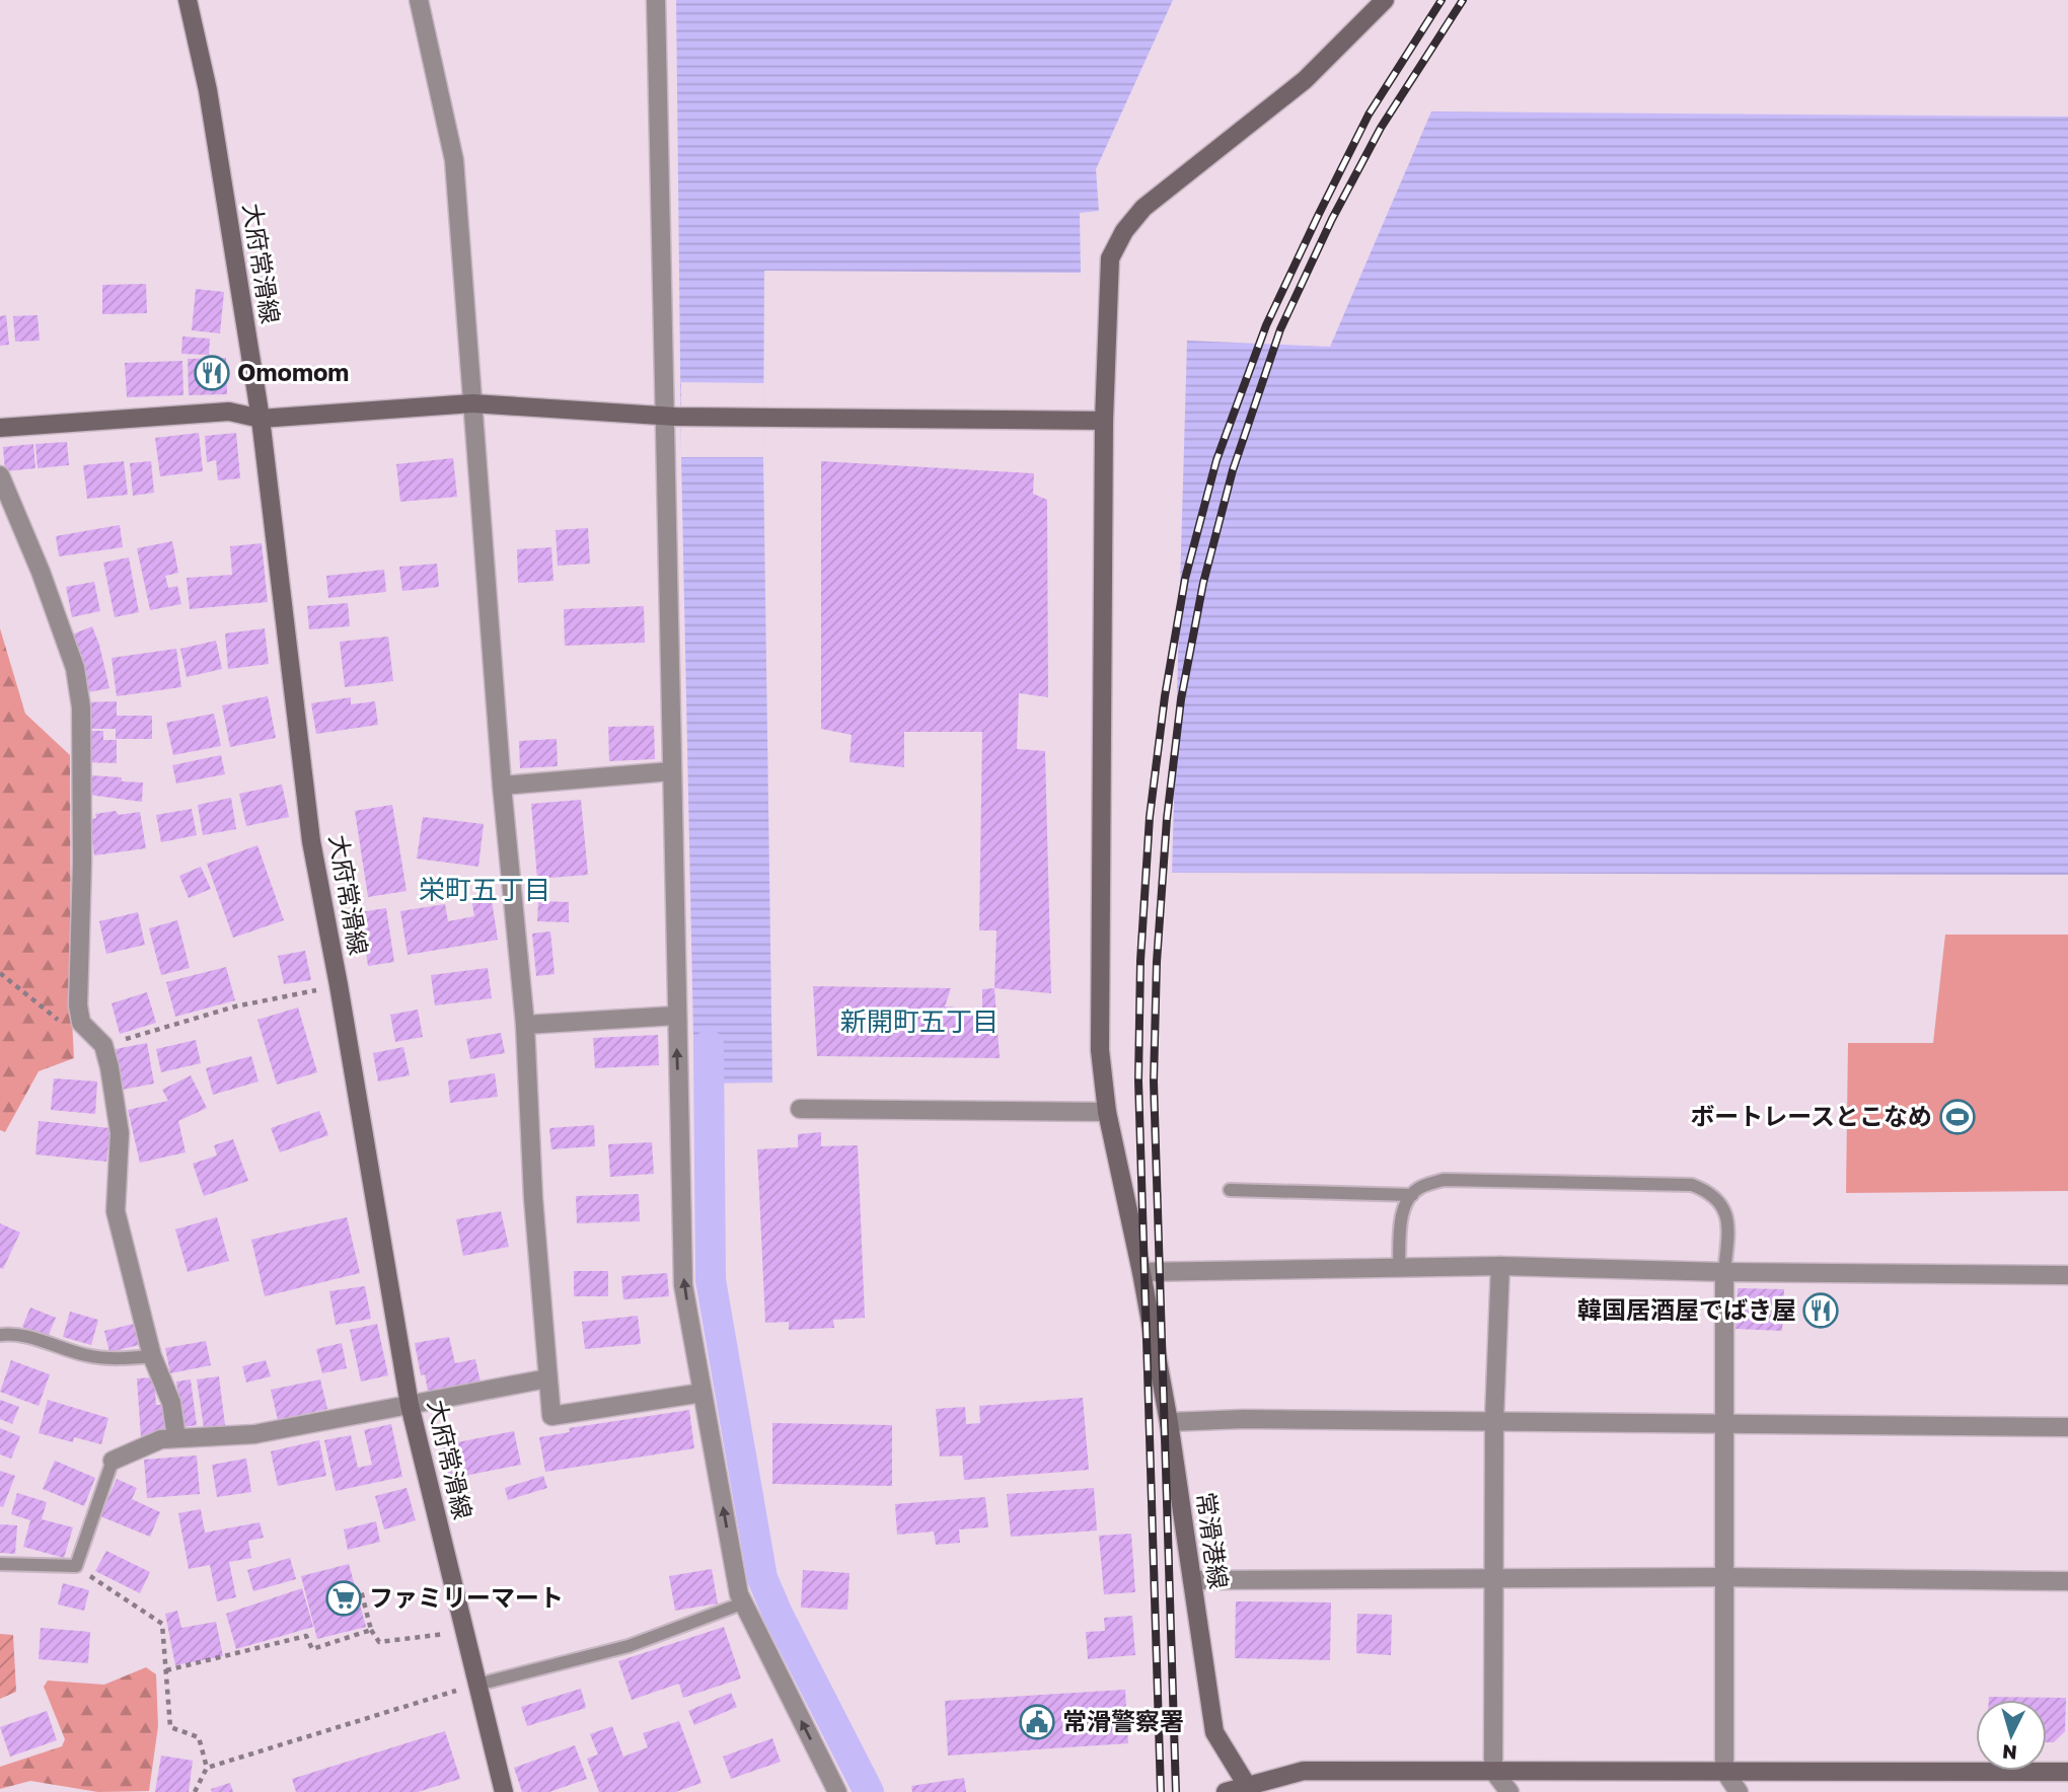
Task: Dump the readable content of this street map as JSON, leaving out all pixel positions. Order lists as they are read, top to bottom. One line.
{"streets":{"street":["大府常滑線","常滑港線"]},"districts":["栄町五丁目","新開町五丁目"],"places":{"restaurant":["Omomom","韓国居酒屋でばき屋"],"sports":["ボートレースとこなめ"],"supermarket":["ファミリーマート"],"public building":["常滑警察署"]},"north":"bottom"}
